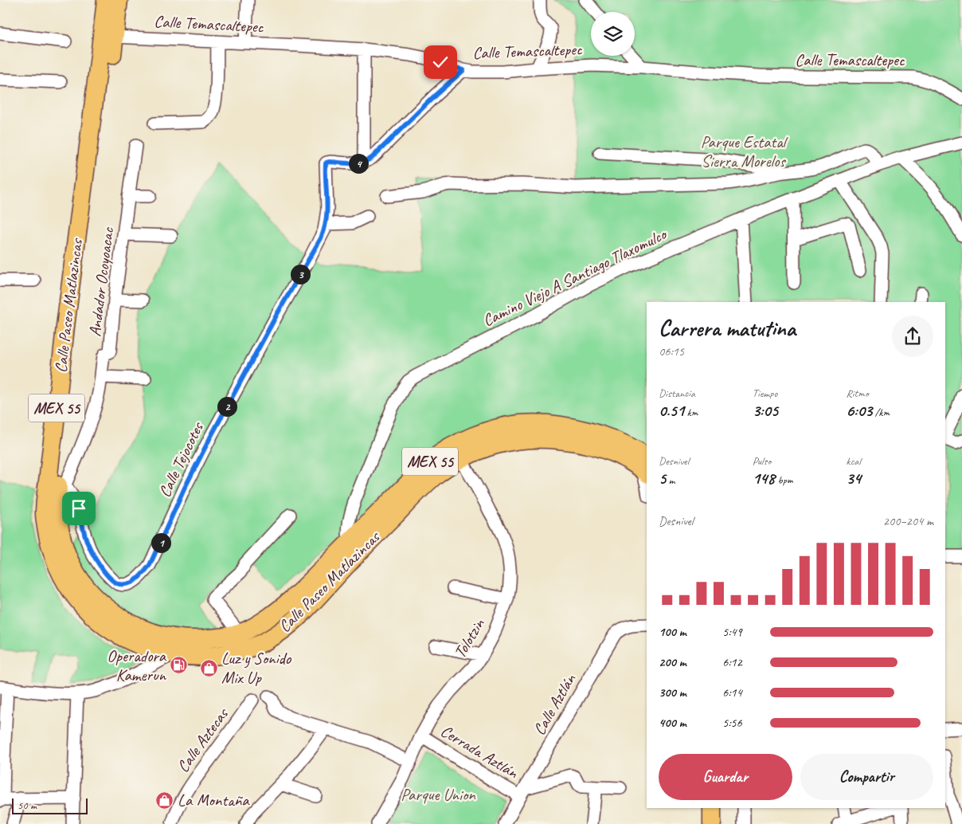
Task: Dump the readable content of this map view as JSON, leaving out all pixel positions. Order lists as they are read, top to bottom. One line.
{"streets":{"highway":["Calle Paseo Matlazincas","MEX 55"],"street":["Calle Temascaltepec","Camino Viejo A Santiago Tlaxomulco","Andador Ocoyoacac","Calle Tejocotes","Tolotzin","Calle Aztlán","Calle Aztecas","Cerrada Aztlán"]},"crossings":[["Calle Temascaltepec","Calle Paseo Matlazincas"],["Camino Viejo A Santiago Tlaxomulco","Calle Paseo Matlazincas"],["Andador Ocoyoacac","Calle Paseo Matlazincas"],["Andador Ocoyoacac","Calle Tejocotes"],["Calle Paseo Matlazincas","Calle Tejocotes"],["Calle Paseo Matlazincas","Tolotzin"],["Tolotzin","Cerrada Aztlán"],["Calle Aztlán","Cerrada Aztlán"]],"parks":["Parque Estatal Sierra Morelos","Parque Union"],"places":{"fuel station":["Operadora Kamerun"],"shop":["Luz y Sonido Mix Up","La Montaña"]},"scale_bar":"50 m","page":{"pins":["4","3","2","1"],"heading":["Carrera matutina","06:15"],"stats":[["Distancia","0.51 km"],["Tiempo","3:05"],["Ritmo","6:03 /km"],["Desnivel","5 m"],["Pulso","148 bpm"],["kcal","34"]],"chart":["Desnivel","200–204 m"],"list":[{"name":"100 m","note":"5:49"},{"name":"200 m","note":"6:12"},{"name":"300 m","note":"6:14"},{"name":"400 m","note":"5:56"}],"buttons":["Guardar","Compartir"],"scale":"50 m"}}
